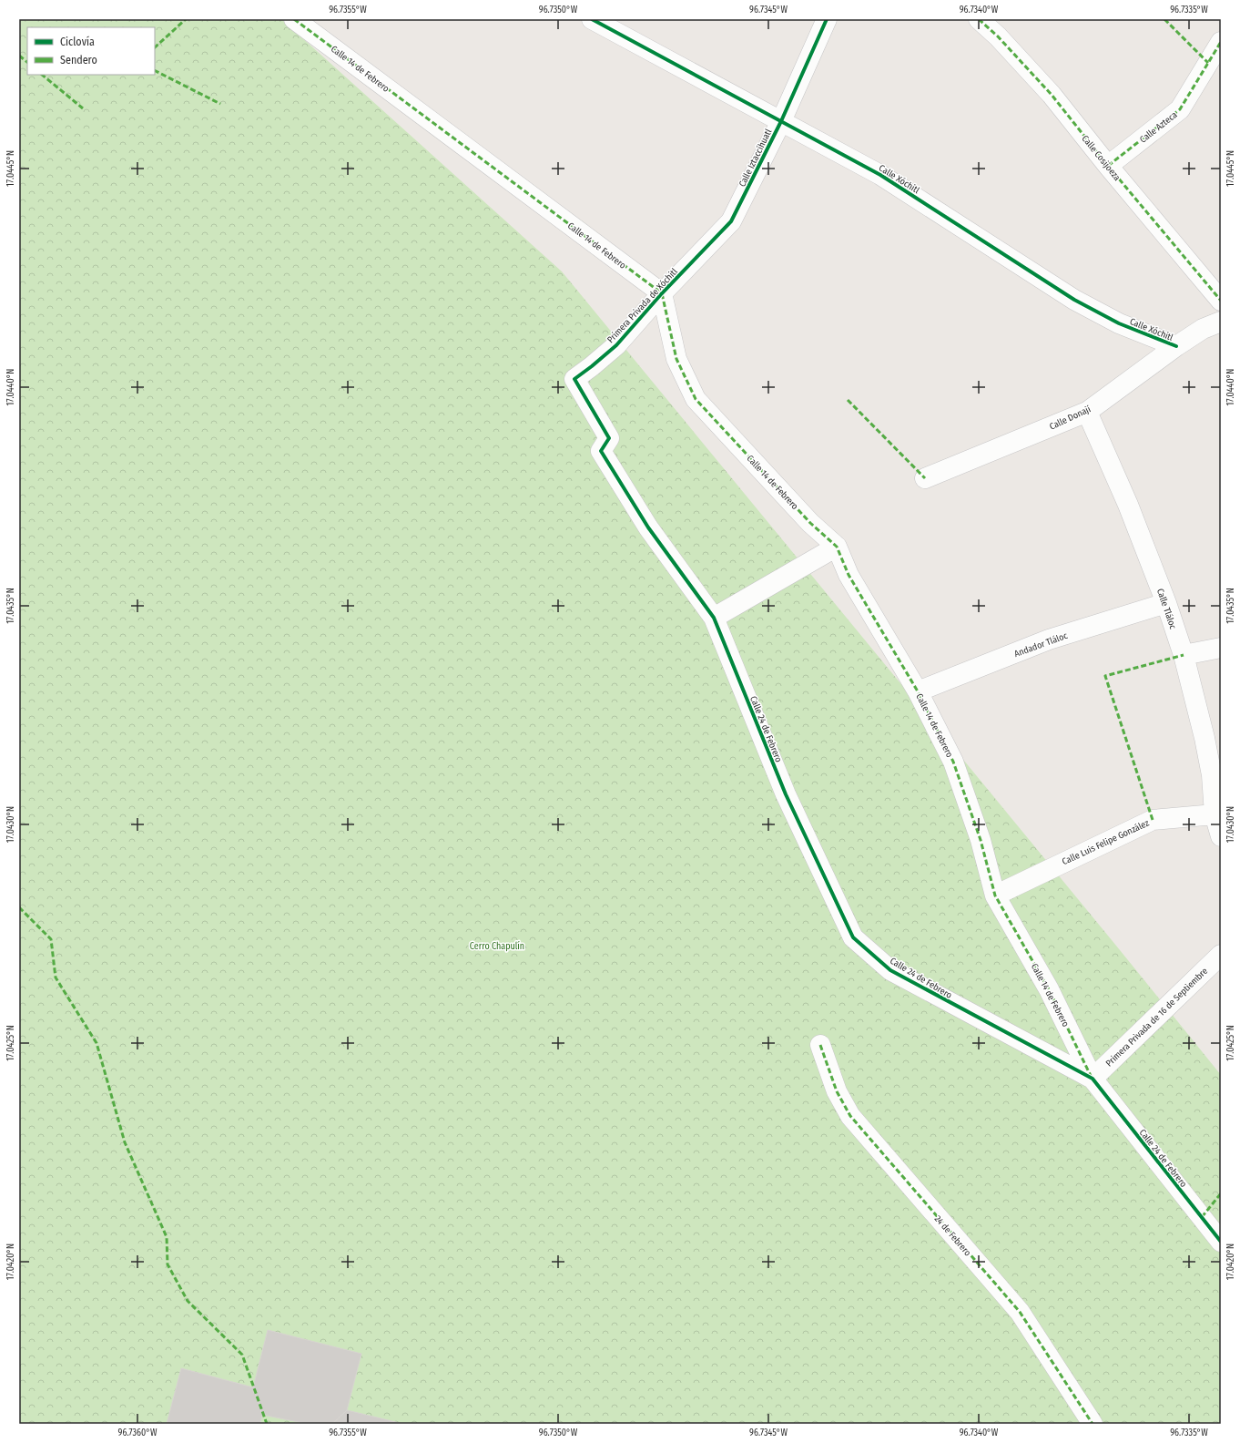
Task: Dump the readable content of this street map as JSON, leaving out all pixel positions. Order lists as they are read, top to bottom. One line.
{"streets":{"street":["Calle 14 de Febrero","Calle Azteca","Calle Iztaccíhuatl","Calle Cosijoeza","Calle Xóchitl","Primera Privada de Xóchitl","Calle Donají","Calle Tláloc","Andador Tláloc","Calle 24 de Febrero","Calle Luis Felipe González","Primera Privada de 16 de Septiembre","24 de Febrero"]},"crossings":[["Calle 14 de Febrero","Primera Privada de Xóchitl"],["Calle 14 de Febrero","Andador Tláloc"],["Calle 14 de Febrero","Calle 24 de Febrero"],["Calle 14 de Febrero","Calle Luis Felipe González"],["Calle 14 de Febrero","Primera Privada de 16 de Septiembre"],["Calle Azteca","Calle Cosijoeza"],["Calle Iztaccíhuatl","Calle Xóchitl"],["Calle Iztaccíhuatl","Primera Privada de Xóchitl"],["Calle Xóchitl","Calle Donají"],["Primera Privada de Xóchitl","Calle 24 de Febrero"],["Calle Donají","Calle Tláloc"],["Calle Tláloc","Andador Tláloc"],["Calle Tláloc","Calle Luis Felipe González"],["Calle 24 de Febrero","Primera Privada de 16 de Septiembre"]],"parks":["Cerro Chapulín"],"legend":["Ciclovía","Sendero"],"coordinates":["96.7355°W","96.7350°W","96.7345°W","96.7340°W","96.7335°W","17.0445°N","17.0440°N","17.0435°N","17.0430°N","17.0425°N","17.0420°N","96.7360°W"]}
